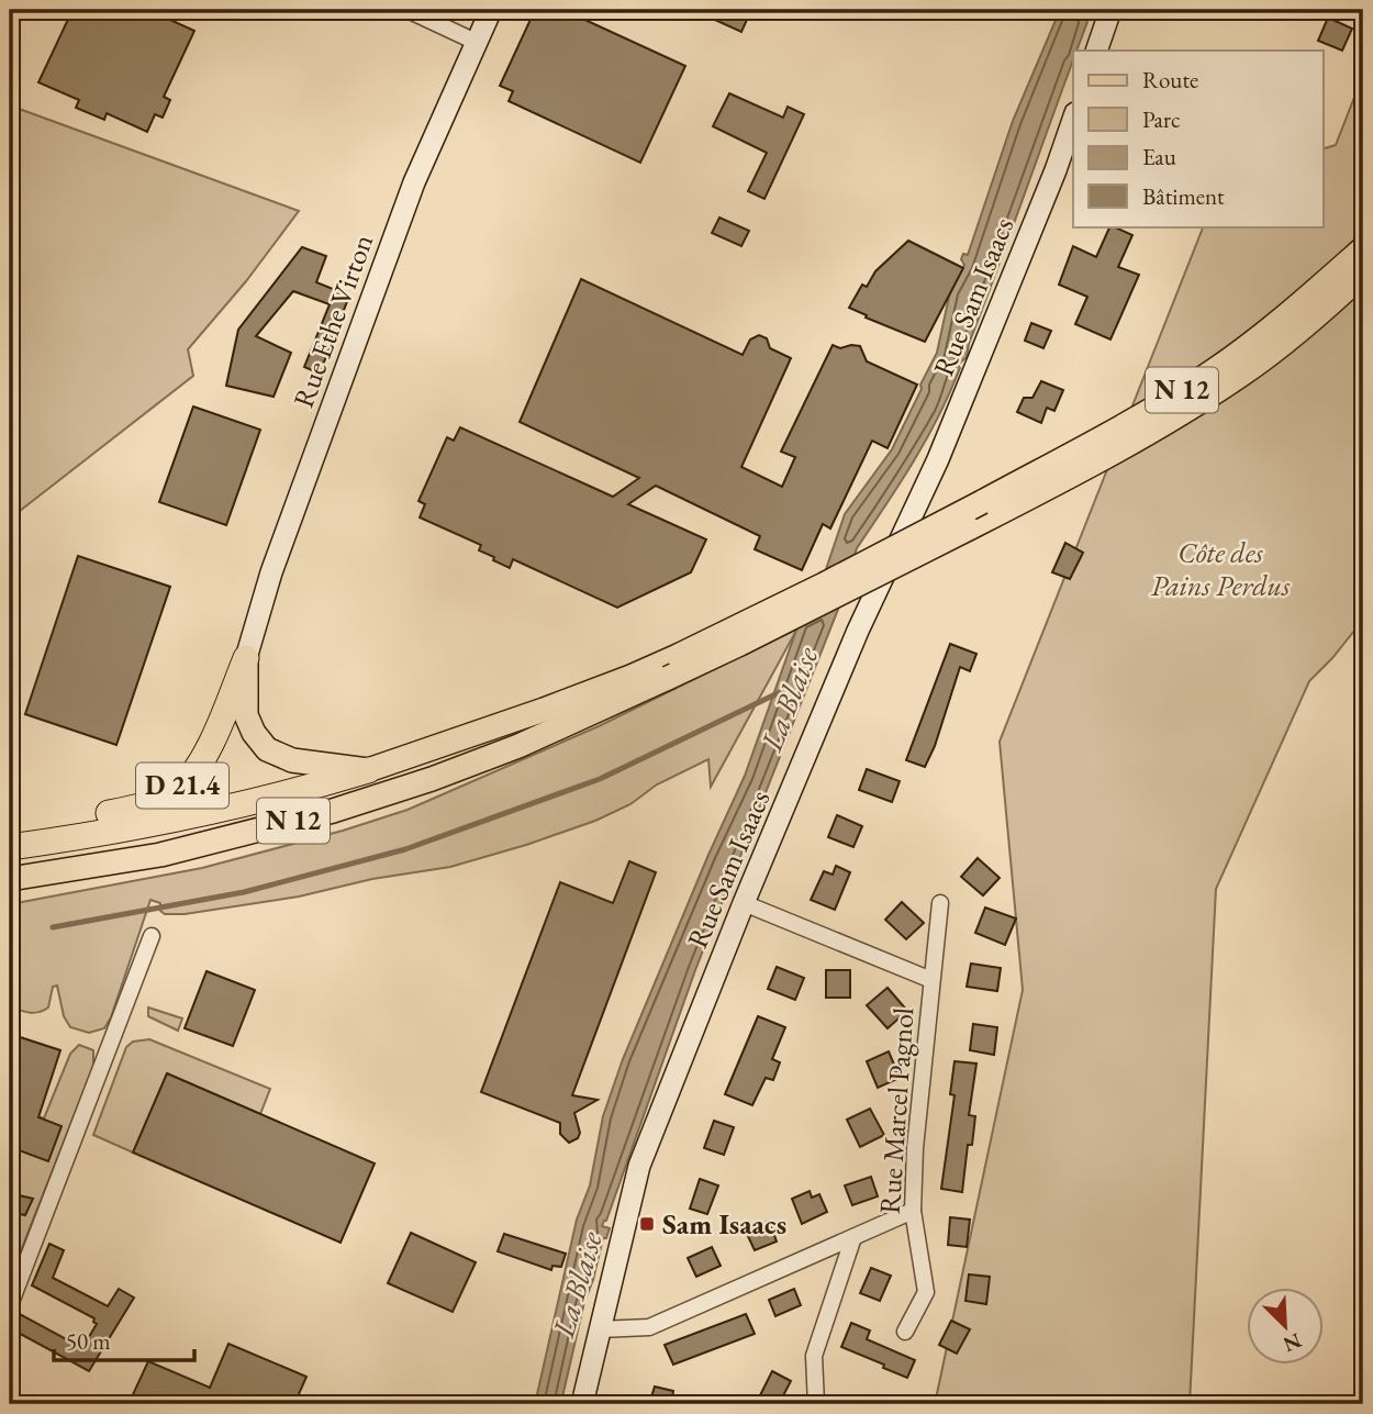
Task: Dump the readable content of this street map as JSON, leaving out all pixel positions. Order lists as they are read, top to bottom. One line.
{"streets":{"highway":["N 12","D 21.4"],"main road":["Rue Sam Isaacs","Rue Ethe Virton"],"street":["Rue Marcel Pagnol"]},"crossings":[["Rue Sam Isaacs","Rue Marcel Pagnol"],["Rue Ethe Virton","D 21.4"],["N 12","D 21.4"]],"water":["La Blaise"],"parks":["Côte des Pains Perdus"],"places":{"transit":["Sam Isaacs"]},"legend":["Route","Parc","Eau","Bâtiment"],"scale_bar":"50 m","north":"bottom right"}
